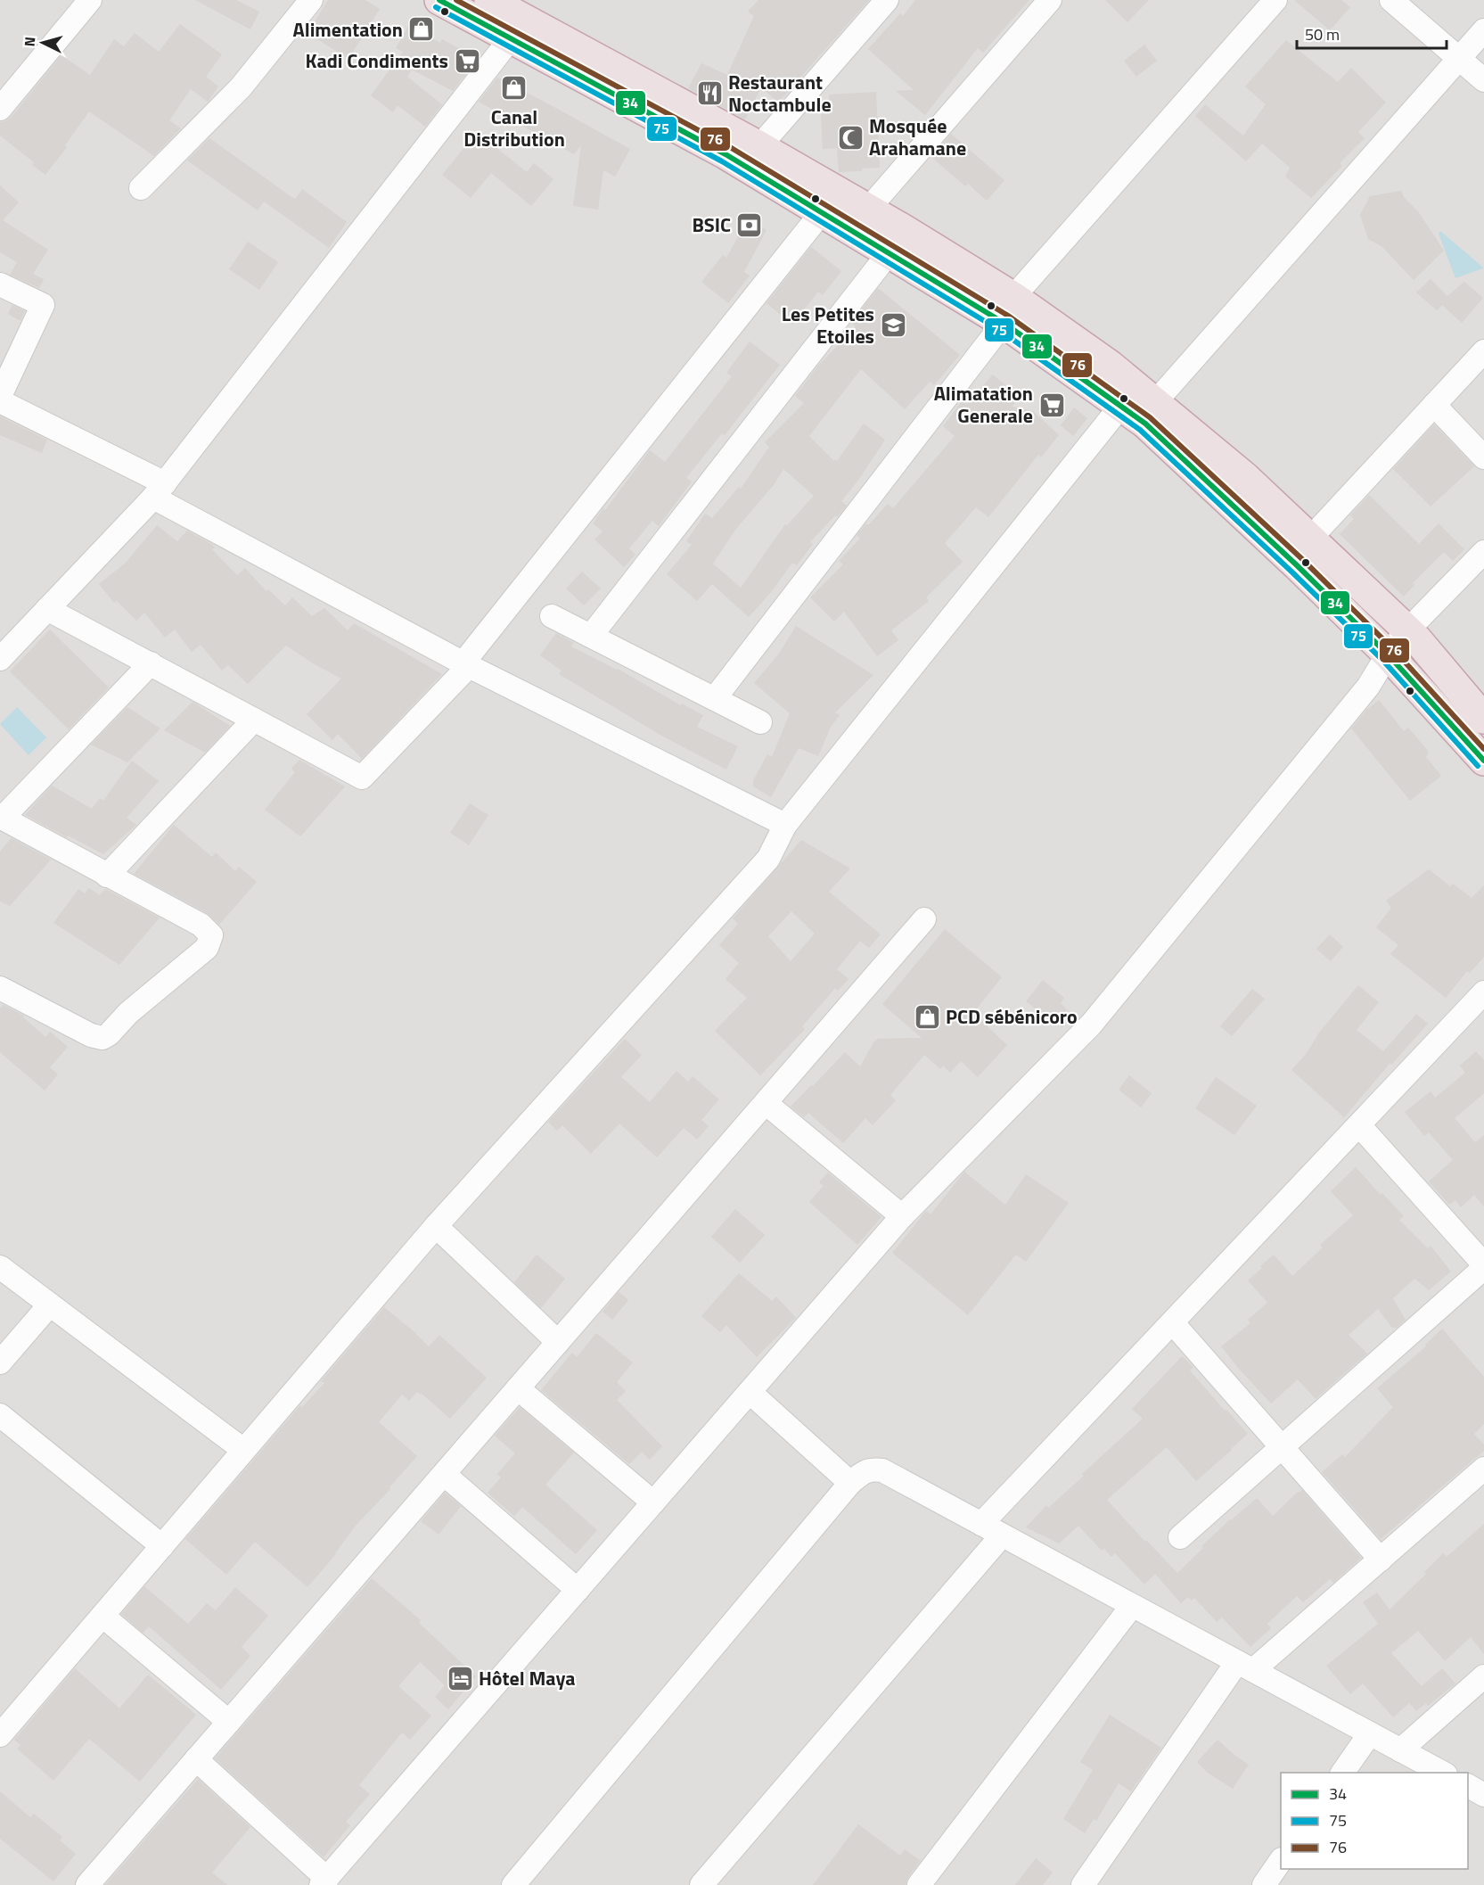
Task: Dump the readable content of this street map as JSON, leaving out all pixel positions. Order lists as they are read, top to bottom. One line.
{"places":{"shop":["Alimentation","Canal Distribution","PCD sébénicoro"],"supermarket":["Kadi Condiments","Alimatation Generale"],"restaurant":["Restaurant Noctambule"],"mosque":["Mosquée Arahamane"],"bank":["BSIC"],"school or university":["Les Petites Etoiles"],"hotel":["Hôtel Maya"]},"lines":["transit line 34","transit line 76","transit line 75"],"legend":["34","75","76"],"scale_bar":"50 m","north":"left"}
